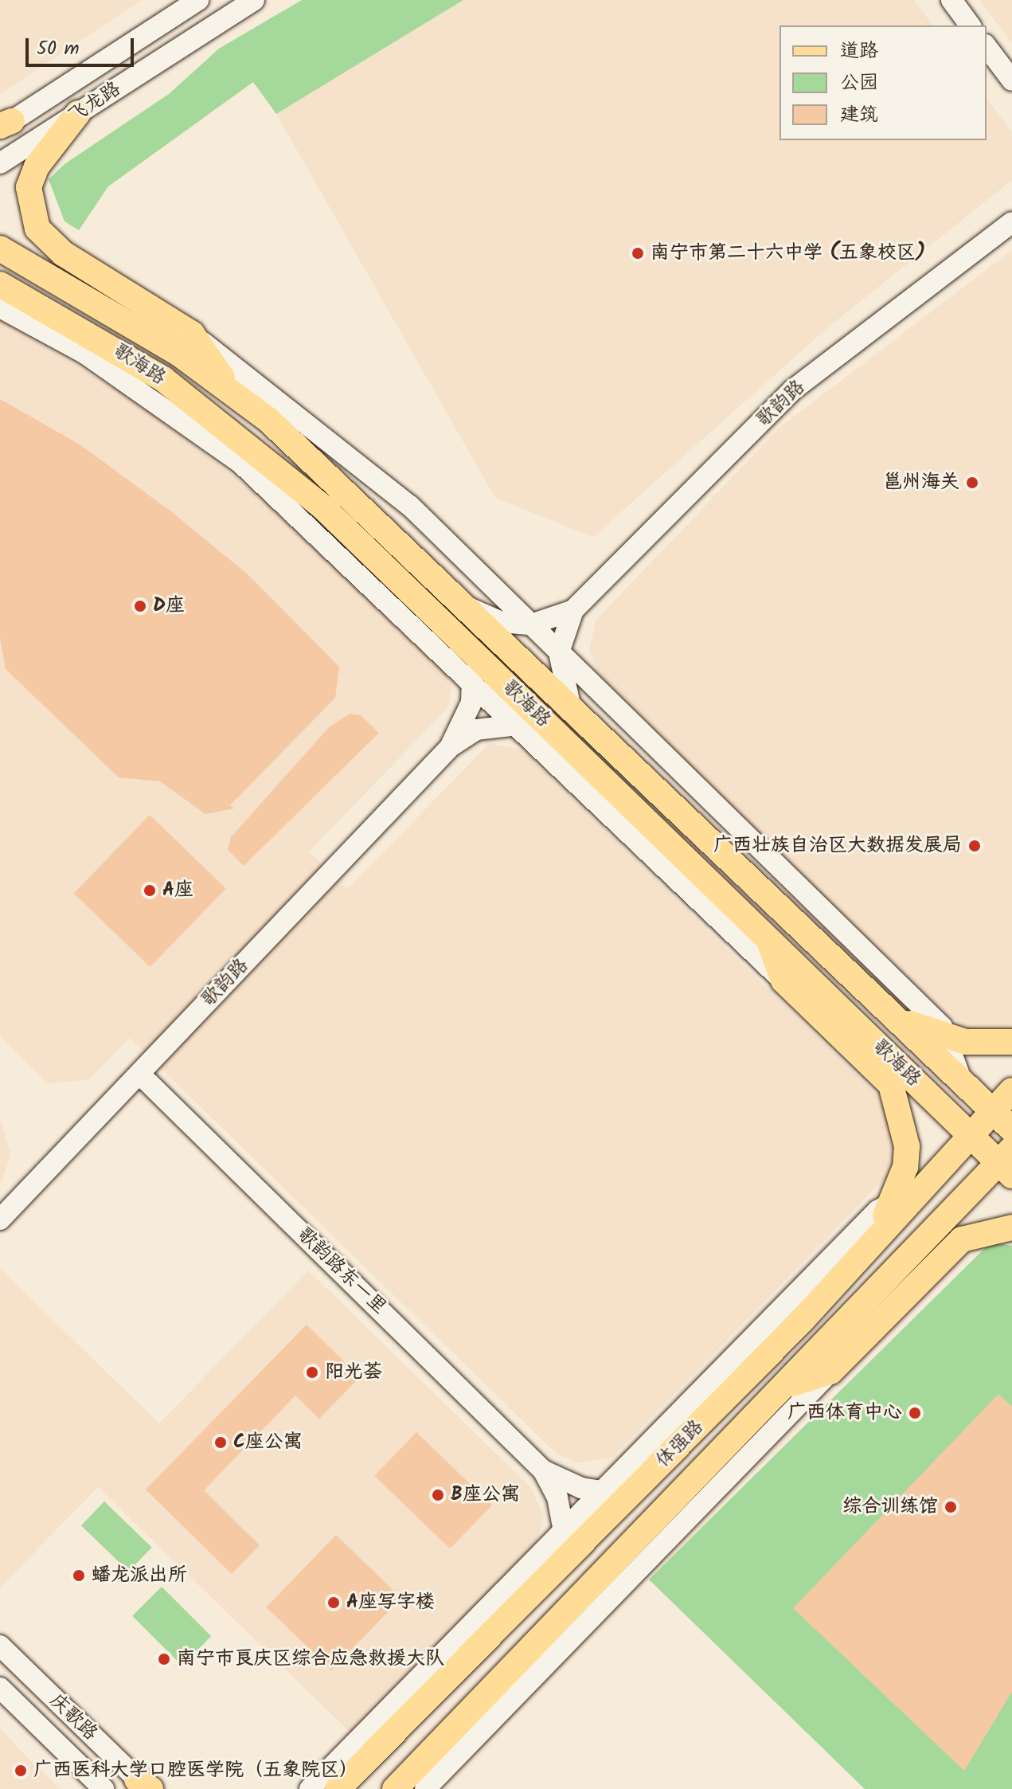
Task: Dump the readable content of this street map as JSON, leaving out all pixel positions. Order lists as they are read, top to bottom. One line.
{"streets":{"main road":["歌海路","体强路"],"street":["飞龙路","歌韵路","歌韵路东一里","庆歌路"]},"crossings":[["歌海路","歌韵路"],["歌海路","体强路"],["歌韵路","歌韵路东一里"],["歌韵路东一里","体强路"]],"places":["南宁市第二十六中学 (五象校区)","邕州海关","D座","广西壮族自治区大数据发展局","A座","阳光荟","广西体育中心","C座公寓","B座公寓","综合训练馆","蟠龙派出所","A座写字楼","南宁市良庆区综合应急救援大队","广西医科大学口腔医学院（五象院区）"],"legend":["道路","公园","建筑"],"scale_bar":"50 m"}
